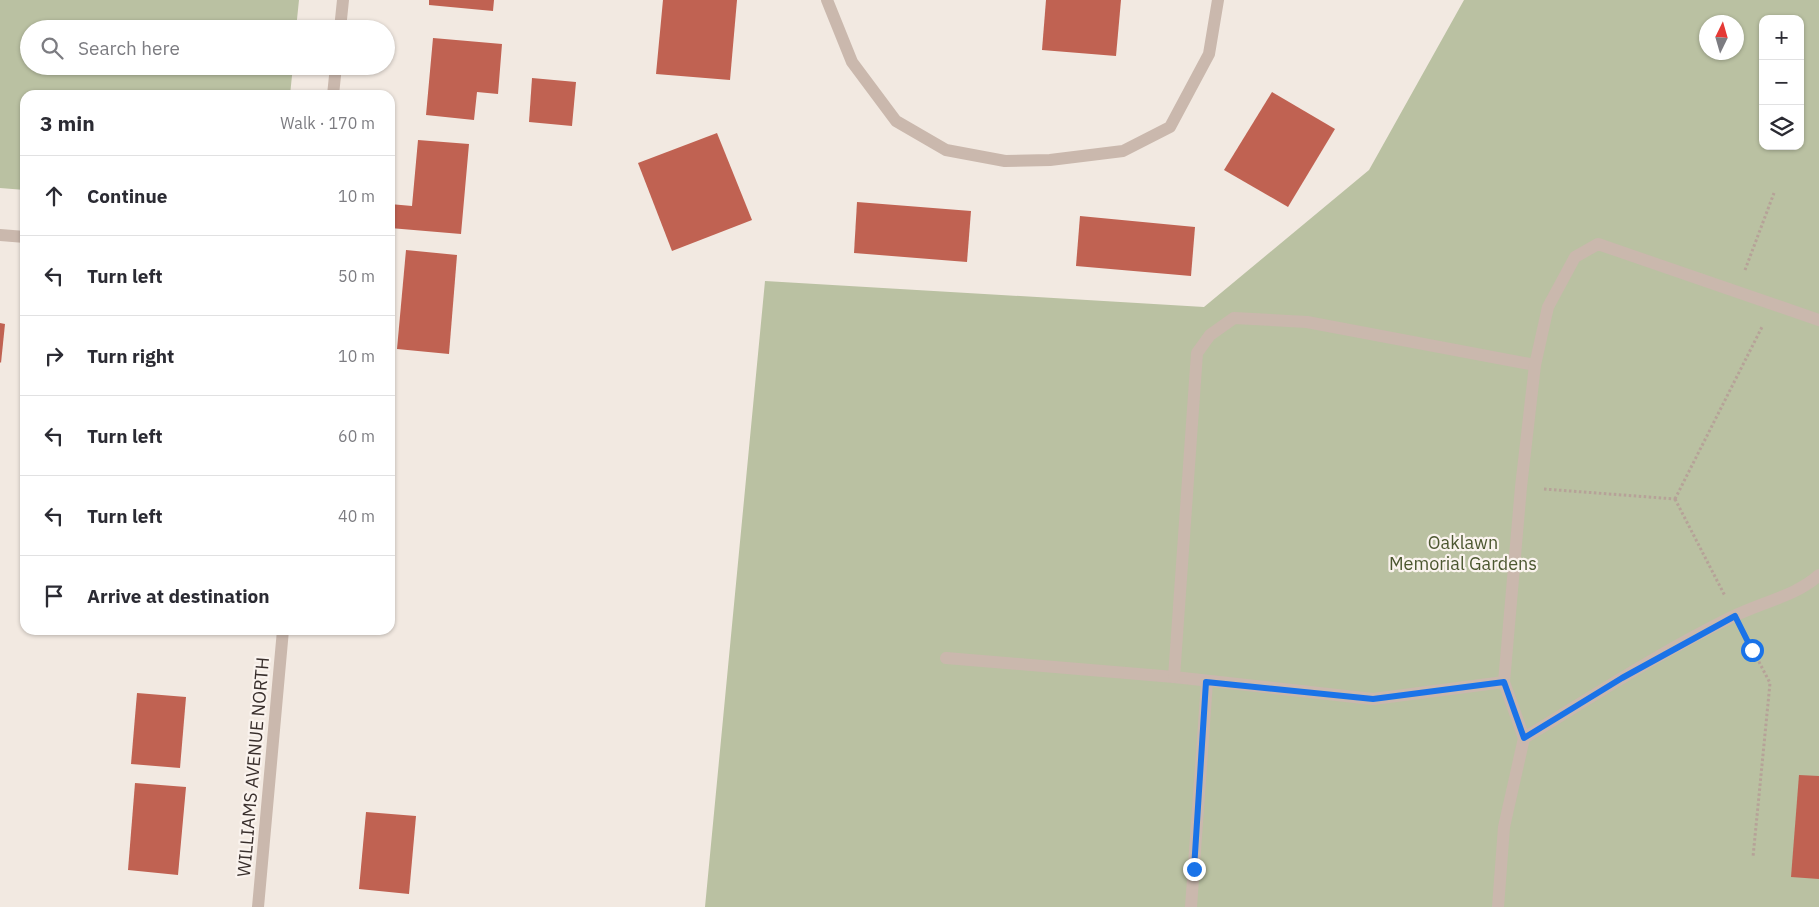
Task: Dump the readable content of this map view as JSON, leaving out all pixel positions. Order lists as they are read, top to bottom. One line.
{"streets":{"street":["WILLIAMS AVENUE NORTH"]},"parks":["Oaklawn Memorial Gardens"],"north":"top","page":{"map_buttons":["+","−"],"search":"Search here","heading":["3 min","Walk · 170 m"],"list":[["Continue","10 m"],["Turn left","50 m"],["Turn right","10 m"],["Turn left","60 m"],["Turn left","40 m"],"Arrive at destination"]}}
